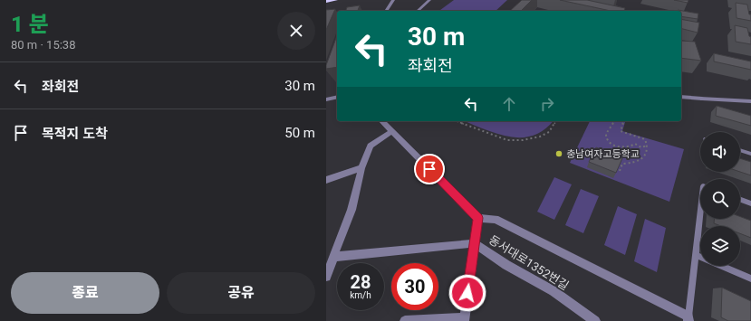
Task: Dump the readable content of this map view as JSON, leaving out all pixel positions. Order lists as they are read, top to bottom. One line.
{"streets":{"street":["동서대로1352번길"]},"places":["충남여자고등학교"],"page":{"heading":["1 분","80 m · 15:38"],"turn":["30 m","좌회전"],"list":[{"name":"좌회전","value":"30 m"},{"name":"목적지 도착","value":"50 m"}],"speed":"28 km/h","limit":"30","buttons":["종료","공유"]}}
